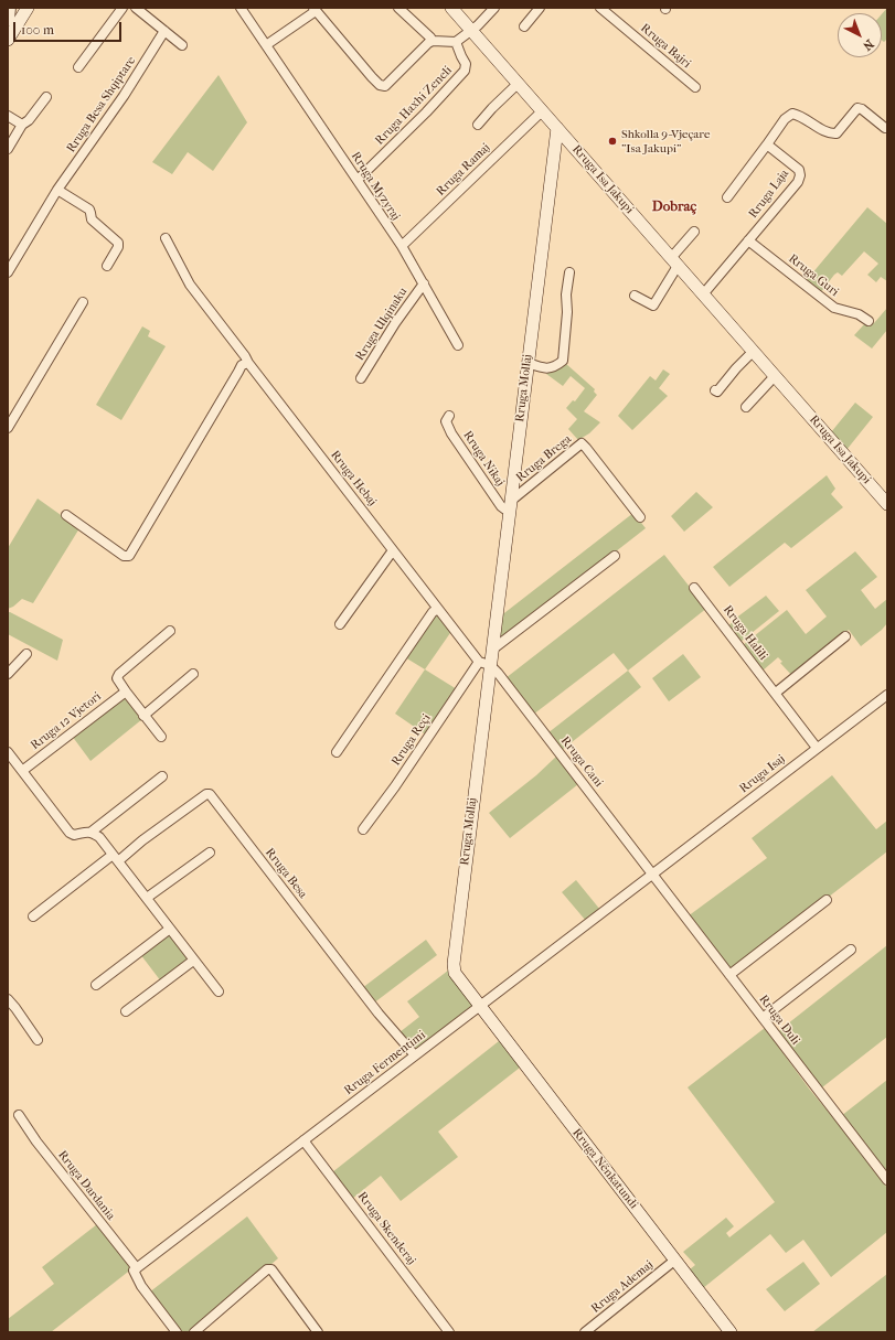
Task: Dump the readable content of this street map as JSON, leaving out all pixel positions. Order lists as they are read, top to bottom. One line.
{"streets":{"street":["Rruga Bajri","Rruga Besa Shqiptare","Rruga Haxhi Zeneli","Rruga Ramaj","Rruga Isa Jakupi","Rruga Myzyraj","Rruga Laja","Rruga Guri","Rruga Ulqinaku","Rruga Mollaj","Rruga Nikaj","Rruga Brega","Rruga Hebaj","Rruga Halili","Rruga 12 Vjetori","Rruga Reçi","Rruga Cani","Rruga Isaj","Rruga Besa","Rruga Duli","Rruga Fermentimi","Rruga Nënkatundi","Rruga Dardania","Rruga Skenderaj","Rruga Ademaj"]},"crossings":[["Rruga Haxhi Zeneli","Rruga Myzyraj"],["Rruga Ramaj","Rruga Isa Jakupi"],["Rruga Ramaj","Rruga Myzyraj"],["Rruga Isa Jakupi","Rruga Laja"],["Rruga Isa Jakupi","Rruga Mollaj"],["Rruga Myzyraj","Rruga Ulqinaku"],["Rruga Laja","Rruga Guri"],["Rruga Mollaj","Rruga Nikaj"],["Rruga Mollaj","Rruga Brega"],["Rruga Mollaj","Rruga Hebaj"],["Rruga Mollaj","Rruga Reçi"],["Rruga Mollaj","Rruga Cani"],["Rruga Mollaj","Rruga Fermentimi"],["Rruga Mollaj","Rruga Nënkatundi"],["Rruga Nikaj","Rruga Brega"],["Rruga Hebaj","Rruga Reçi"],["Rruga Hebaj","Rruga Cani"],["Rruga Halili","Rruga Isaj"],["Rruga Reçi","Rruga Cani"],["Rruga Cani","Rruga Isaj"],["Rruga Cani","Rruga Duli"],["Rruga Cani","Rruga Fermentimi"],["Rruga Isaj","Rruga Duli"],["Rruga Isaj","Rruga Fermentimi"],["Rruga Besa","Rruga Fermentimi"],["Rruga Duli","Rruga Fermentimi"],["Rruga Fermentimi","Rruga Nënkatundi"],["Rruga Fermentimi","Rruga Dardania"],["Rruga Fermentimi","Rruga Skenderaj"],["Rruga Nënkatundi","Rruga Ademaj"]],"districts":["Dobraç"],"places":["Shkolla 9-Vjeçare \"Isa Jakupi\""],"scale_bar":"100 m","north":"bottom right"}
